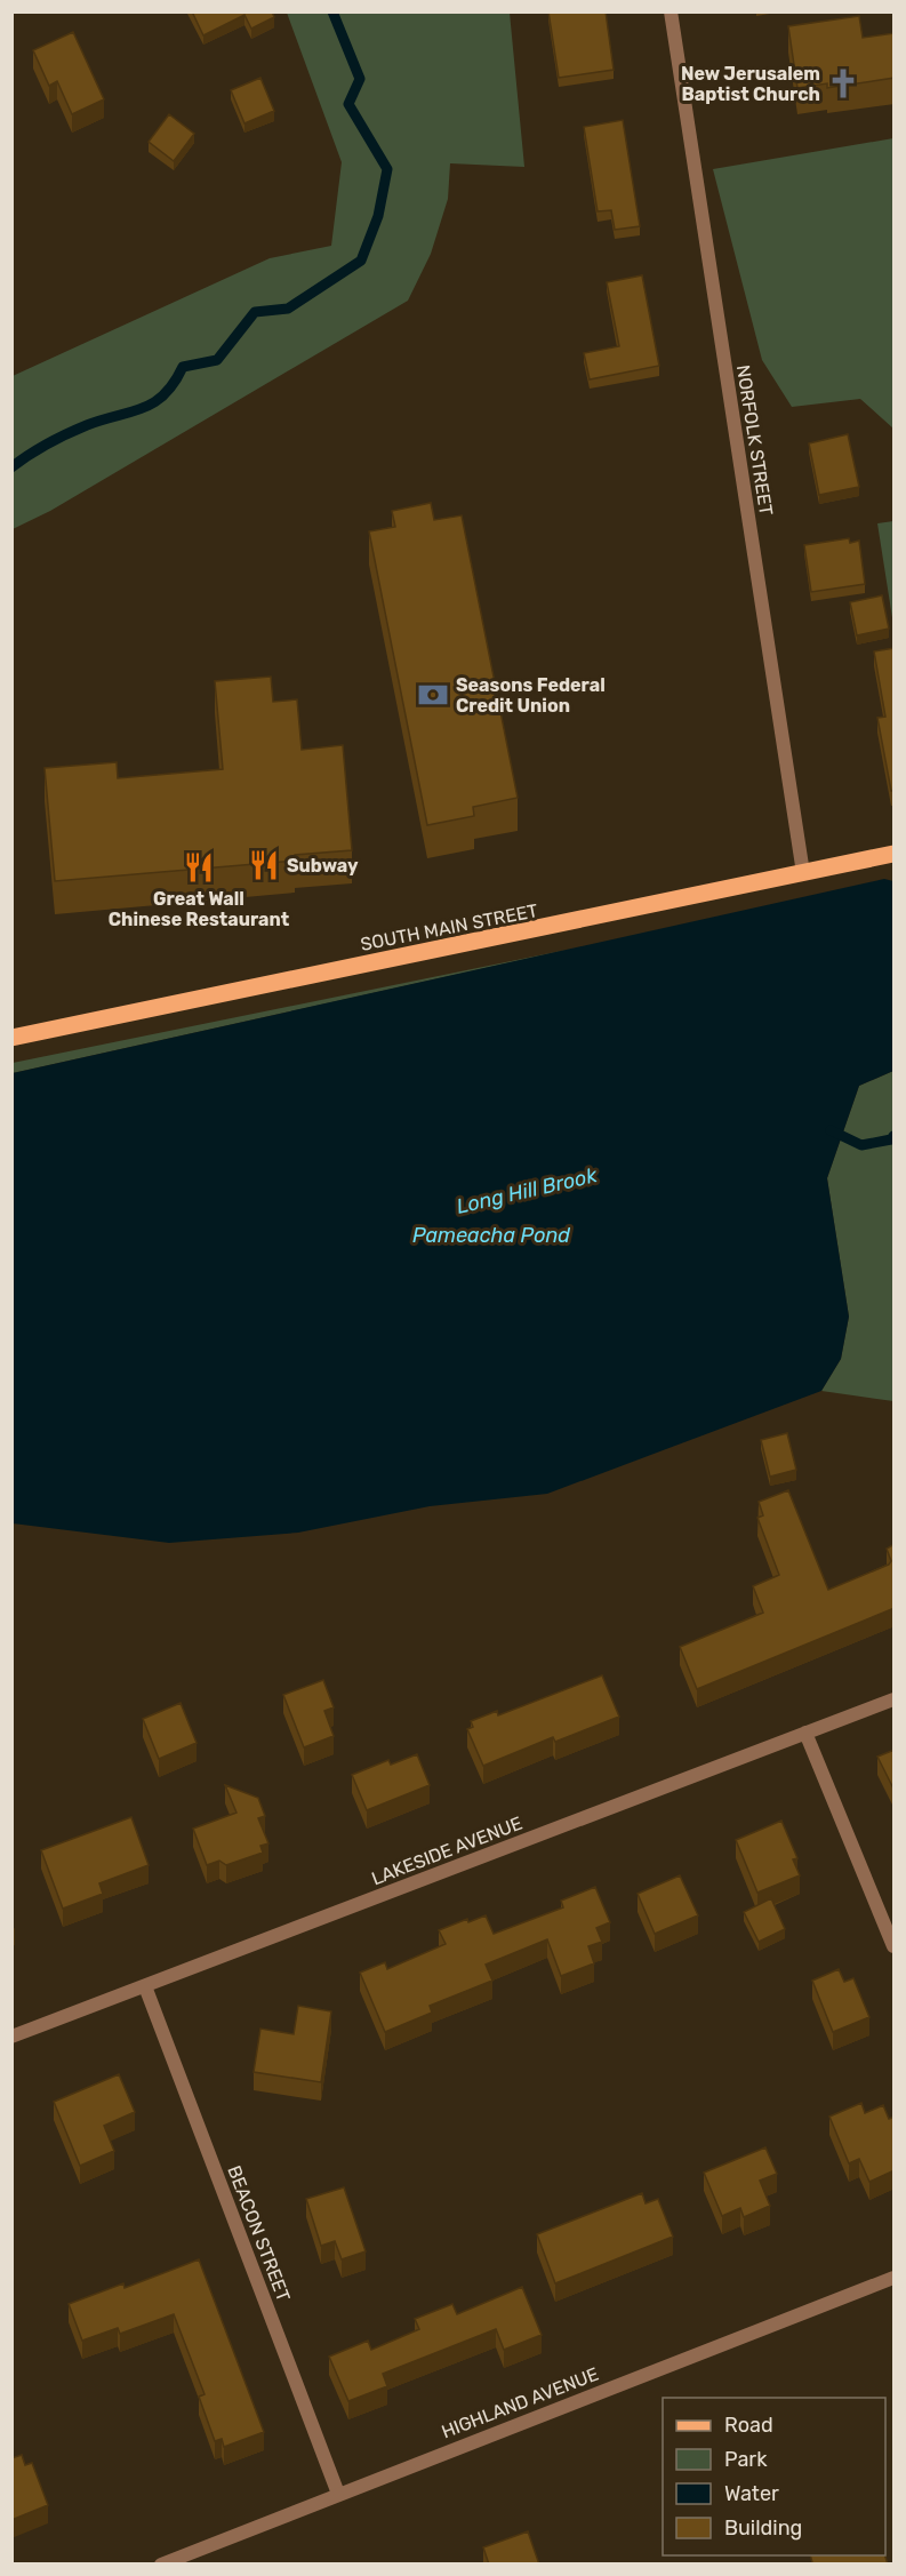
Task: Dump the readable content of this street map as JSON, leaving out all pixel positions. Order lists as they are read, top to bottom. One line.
{"streets":{"main road":["SOUTH MAIN STREET"],"street":["NORFOLK STREET","LAKESIDE AVENUE","BEACON STREET","HIGHLAND AVENUE"]},"crossings":[["NORFOLK STREET","SOUTH MAIN STREET"],["LAKESIDE AVENUE","BEACON STREET"],["BEACON STREET","HIGHLAND AVENUE"]],"water":["Long Hill Brook","Pameacha Pond"],"places":{"church":["New Jerusalem Baptist Church"],"bank":["Seasons Federal Credit Union"],"restaurant":["Subway","Great Wall Chinese Restaurant"]},"legend":["Road","Park","Water","Building"]}
